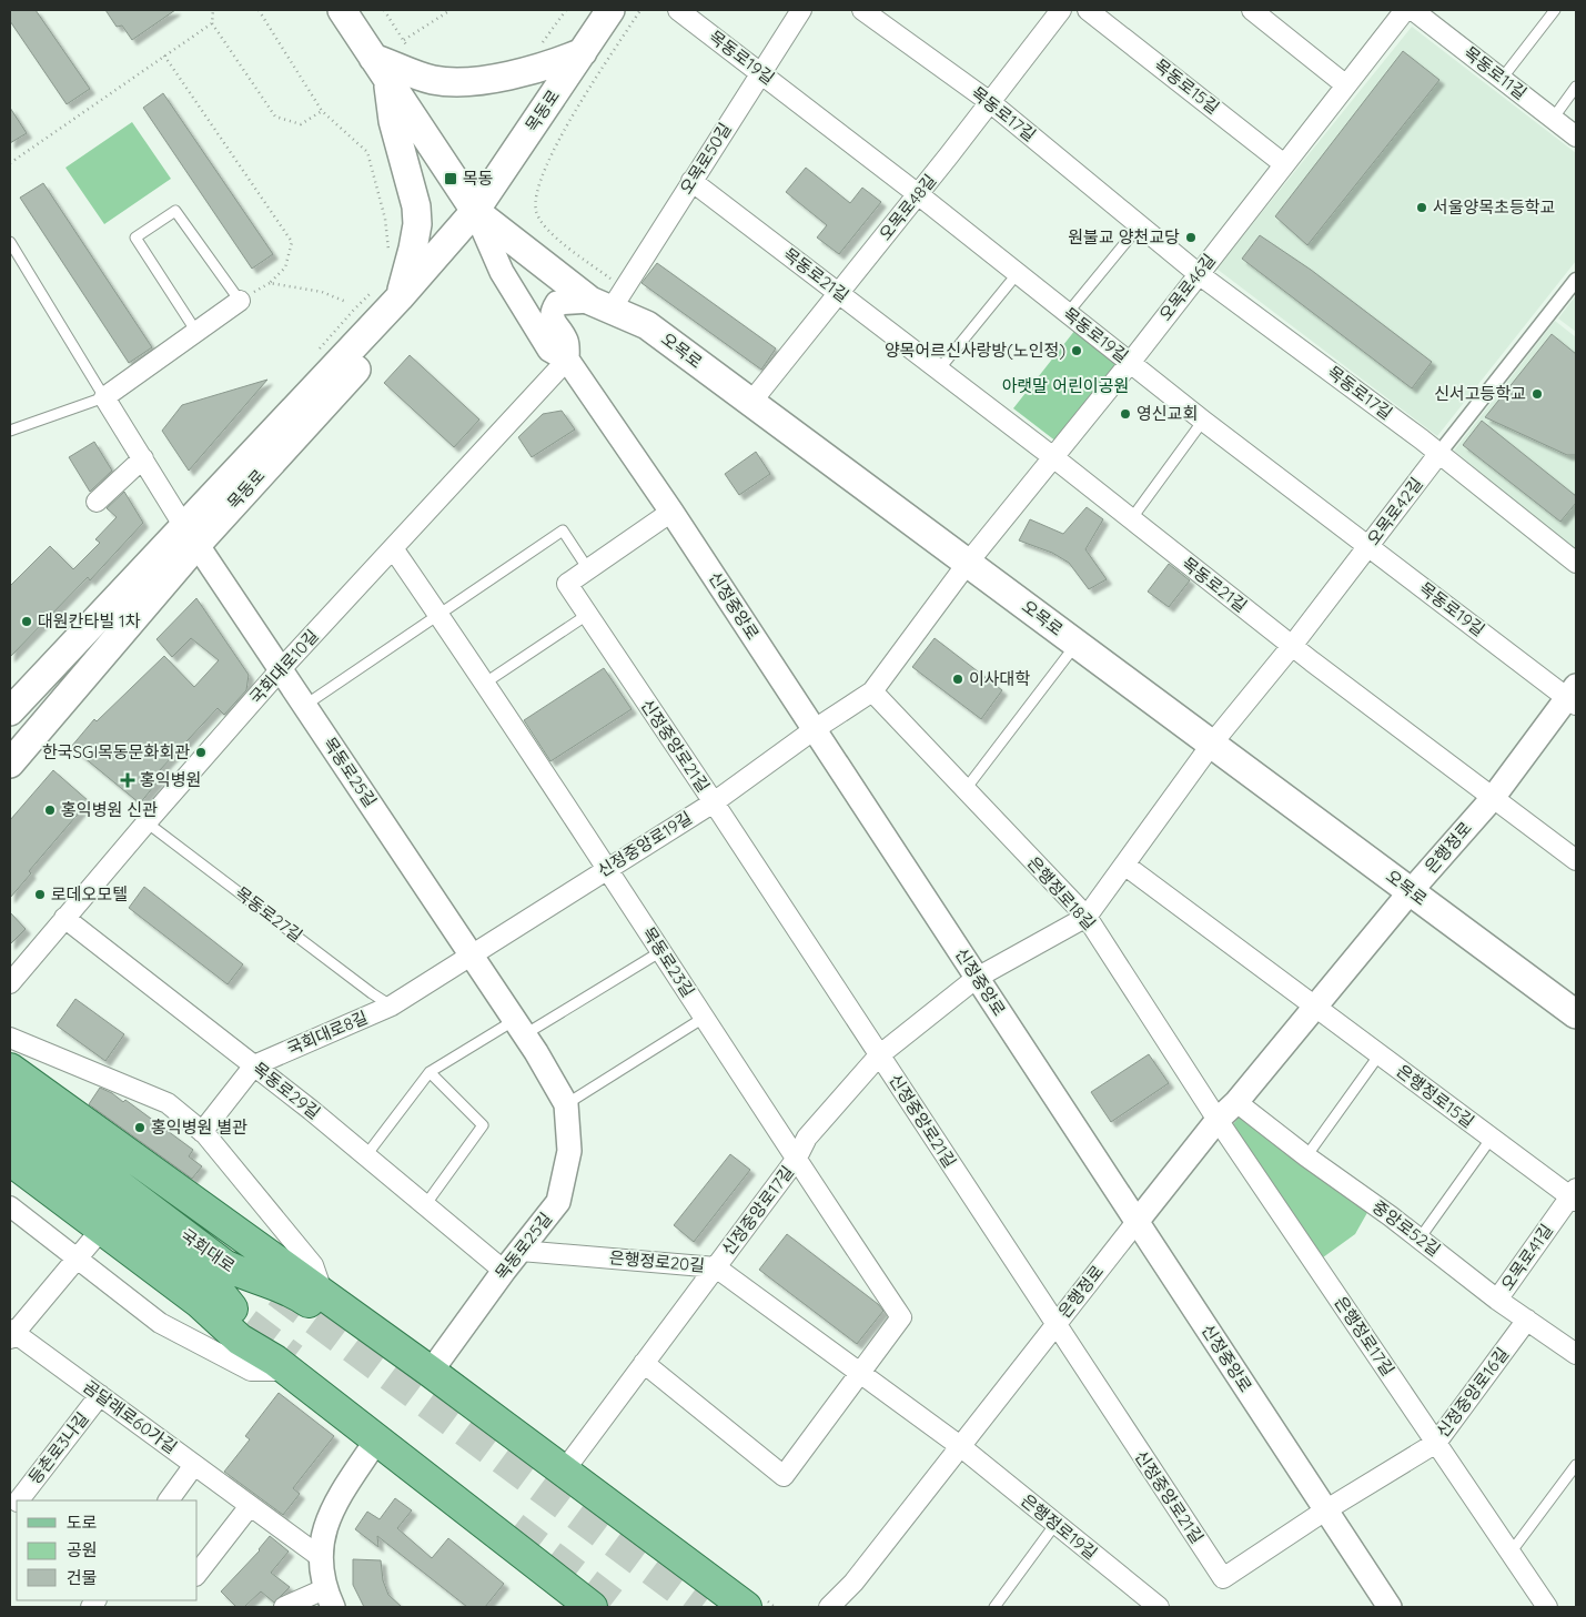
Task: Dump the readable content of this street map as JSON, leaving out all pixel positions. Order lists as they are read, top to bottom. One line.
{"streets":{"main road":["목동로","오목로","국회대로"],"street":["목동로19길","목동로11길","목동로15길","목동로17길","오목로50길","오목로48길","목동로21길","오목로46길","오목로42길","신정중앙로","국회대로10길","신정중앙로21길","목동로25길","신정중앙로19길","은행정로","은행정로18길","목동로23길","국회대로8길","목동로29길","은행정로15길","신정중앙로17길","중앙로52길","오목로41길","은행정로20길","은행정로17길","신정중앙로16길","곰달래로60가길","등촌로3나길","은행정로19길"],"lane":["목동로27길"]},"crossings":[["목동로19길","오목로50길"],["목동로19길","오목로48길"],["목동로19길","오목로46길"],["목동로19길","오목로42길"],["목동로19길","은행정로"],["목동로15길","오목로46길"],["목동로","오목로"],["목동로","신정중앙로"],["목동로","목동로25길"],["목동로17길","오목로48길"],["목동로17길","오목로46길"],["목동로17길","오목로42길"],["오목로50길","목동로21길"],["오목로50길","오목로"],["오목로50길","신정중앙로"],["오목로48길","목동로21길"],["오목로48길","오목로"],["목동로21길","오목로46길"],["목동로21길","오목로42길"],["목동로21길","은행정로"],["오목로46길","오목로"],["오목로46길","신정중앙로19길"],["오목로46길","은행정로18길"],["오목로","오목로42길"],["오목로","신정중앙로"],["오목로","은행정로"],["오목로","은행정로18길"],["오목로42길","은행정로18길"],["오목로42길","신정중앙로17길"],["신정중앙로","국회대로10길"],["신정중앙로","신정중앙로21길"],["신정중앙로","신정중앙로19길"],["신정중앙로","은행정로"],["신정중앙로","신정중앙로17길"],["신정중앙로","신정중앙로16길"],["국회대로10길","목동로25길"],["국회대로10길","목동로27길"],["국회대로10길","목동로23길"],["국회대로10길","목동로29길"],["신정중앙로21길","신정중앙로19길"],["신정중앙로21길","은행정로"],["신정중앙로21길","신정중앙로17길"],["신정중앙로21길","신정중앙로16길"],["목동로25길","신정중앙로19길"],["목동로25길","국회대로8길"],["목동로25길","목동로29길"],["목동로25길","국회대로"],["목동로25길","은행정로20길"],["신정중앙로19길","은행정로18길"],["신정중앙로19길","목동로23길"],["신정중앙로19길","국회대로8길"],["은행정로","은행정로18길"],["은행정로","은행정로15길"],["은행정로","중앙로52길"],["은행정로","은행정로20길"],["은행정로","은행정로17길"],["은행정로","은행정로19길"],["은행정로18길","신정중앙로17길"],["은행정로18길","은행정로17길"],["목동로27길","국회대로8길"],["목동로23길","신정중앙로17길"],["목동로23길","은행정로20길"],["국회대로8길","목동로29길"],["은행정로15길","중앙로52길"],["은행정로15길","오목로41길"],["신정중앙로17길","은행정로20길"],["중앙로52길","오목로41길"],["중앙로52길","신정중앙로16길"],["은행정로20길","은행정로19길"],["은행정로17길","신정중앙로16길"],["곰달래로60가길","등촌로3나길"]],"parks":["아랫말 어린이공원"],"places":{"transit":["목동"],"other":["서울양목초등학교","원불교 양천교당","양목어르신사랑방(노인정)","신서고등학교","영신교회","대원칸타빌 1차","이사대학","한국SGI목동문화회관","홍익병원 신관","로데오모텔","홍익병원 별관"],"health":["홍익병원"]},"legend":["도로","공원","건물"]}
